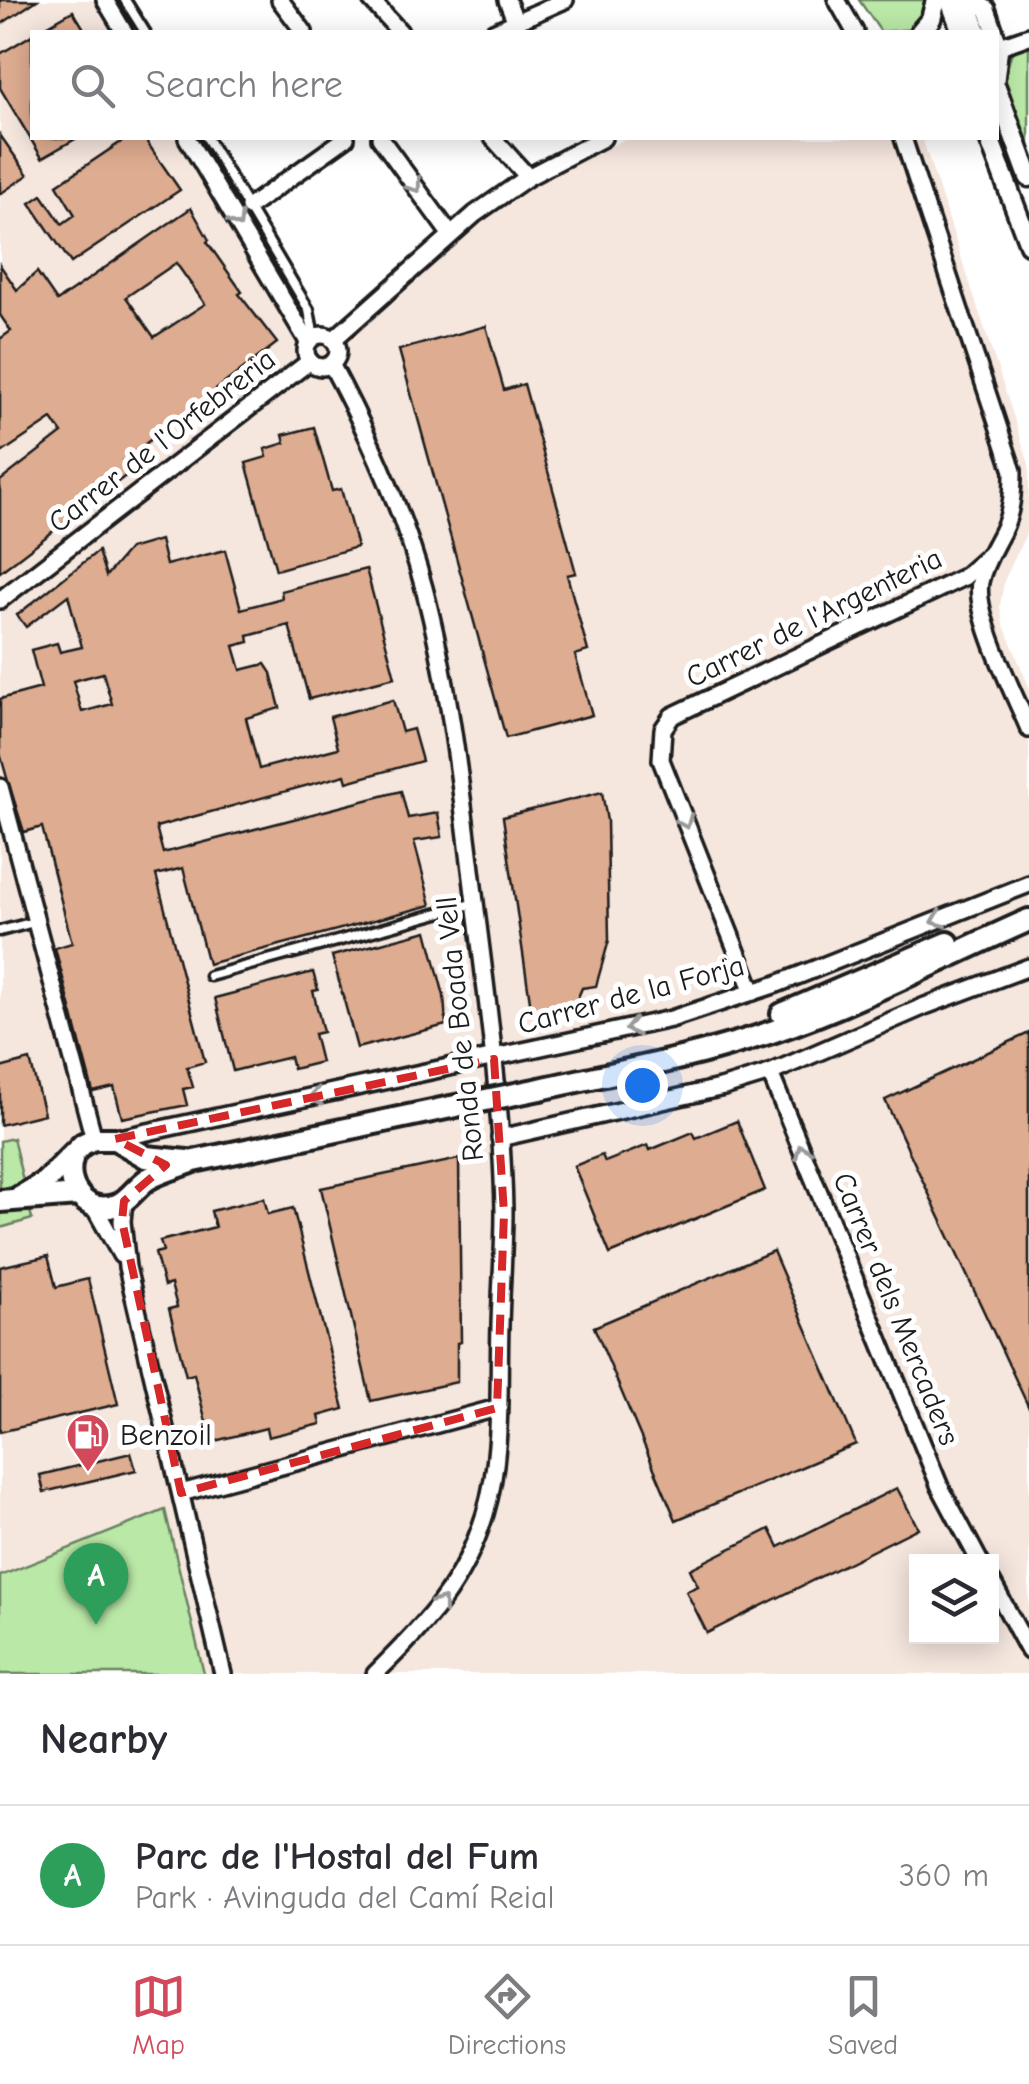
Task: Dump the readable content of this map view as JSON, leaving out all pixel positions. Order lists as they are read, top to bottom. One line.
{"streets":{"street":["Carrer de l'Orfebreria","Carrer de l'Argenteria","Carrer de la Forja","Ronda de Boada Vell","Carrer dels Mercaders"]},"crossings":[["Carrer de l'Orfebreria","Ronda de Boada Vell"],["Carrer de l'Argenteria","Carrer de la Forja"],["Carrer de la Forja","Ronda de Boada Vell"]],"one_way":["Carrer dels Mercaders"],"places":{"fuel station":["Benzoil"]},"page":{"search":"Search here","pins":"A","heading":"Nearby","list":[{"mark":"A","name":"Parc de l'Hostal del Fum","note":"Park · Avinguda del Camí Reial","value":"360 m"}],"nav":["Map","Directions","Saved"]}}
